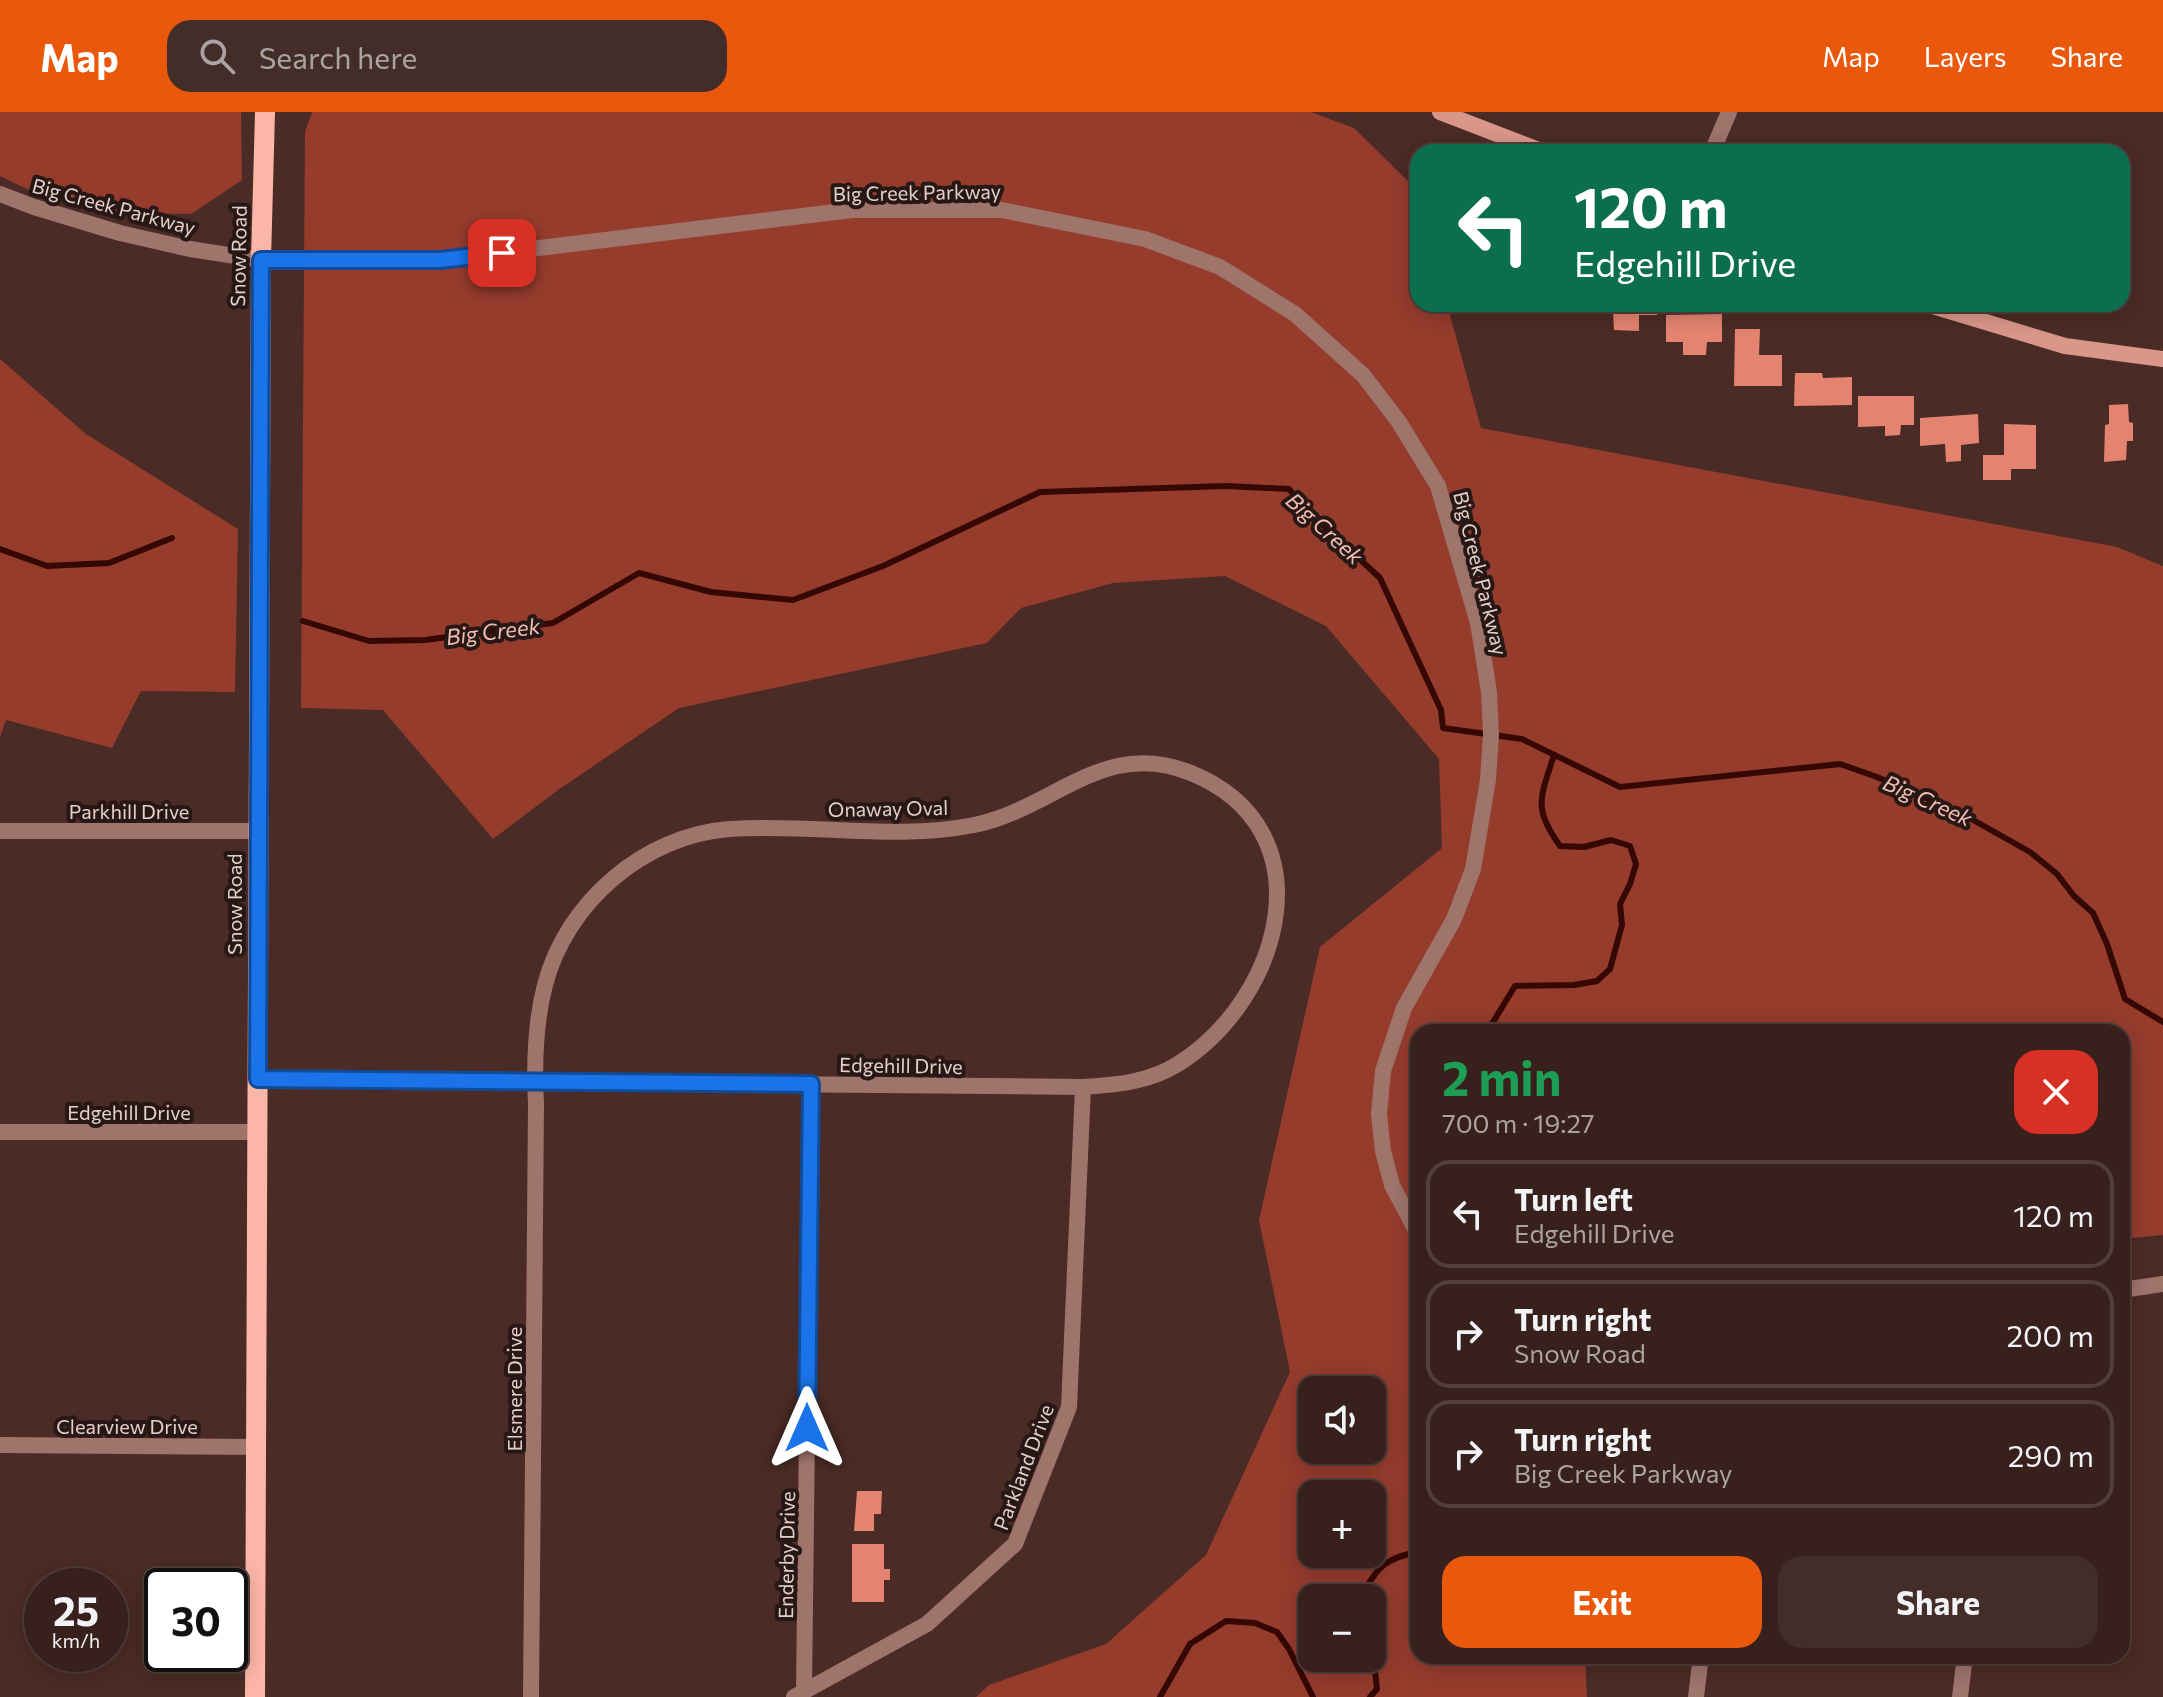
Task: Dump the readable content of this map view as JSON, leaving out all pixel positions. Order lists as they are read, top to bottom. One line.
{"streets":{"main road":["Snow Road"],"street":["Big Creek Parkway","Onaway Oval","Parkhill Drive","Edgehill Drive","Elsmere Drive","Clearview Drive","Parkland Drive","Enderby Drive"]},"crossings":[["Big Creek Parkway","Snow Road"],["Snow Road","Parkhill Drive"],["Snow Road","Edgehill Drive"],["Snow Road","Clearview Drive"],["Onaway Oval","Edgehill Drive"],["Onaway Oval","Elsmere Drive"],["Edgehill Drive","Elsmere Drive"],["Edgehill Drive","Parkland Drive"],["Edgehill Drive","Enderby Drive"],["Parkland Drive","Enderby Drive"]],"water":["Big Creek"],"page":{"header":"Map","search":"Search here","nav":["Map","Layers","Share"],"turn":["120 m","Edgehill Drive"],"heading":["2 min","700 m · 19:27"],"list":[{"name":"Turn left","note":"Edgehill Drive","value":"120 m"},{"name":"Turn right","note":"Snow Road","value":"200 m"},{"name":"Turn right","note":"Big Creek Parkway","value":"290 m"}],"map_buttons":["+","−"],"buttons":["Exit","Share"],"speed":"25 km/h","limit":"30"}}
